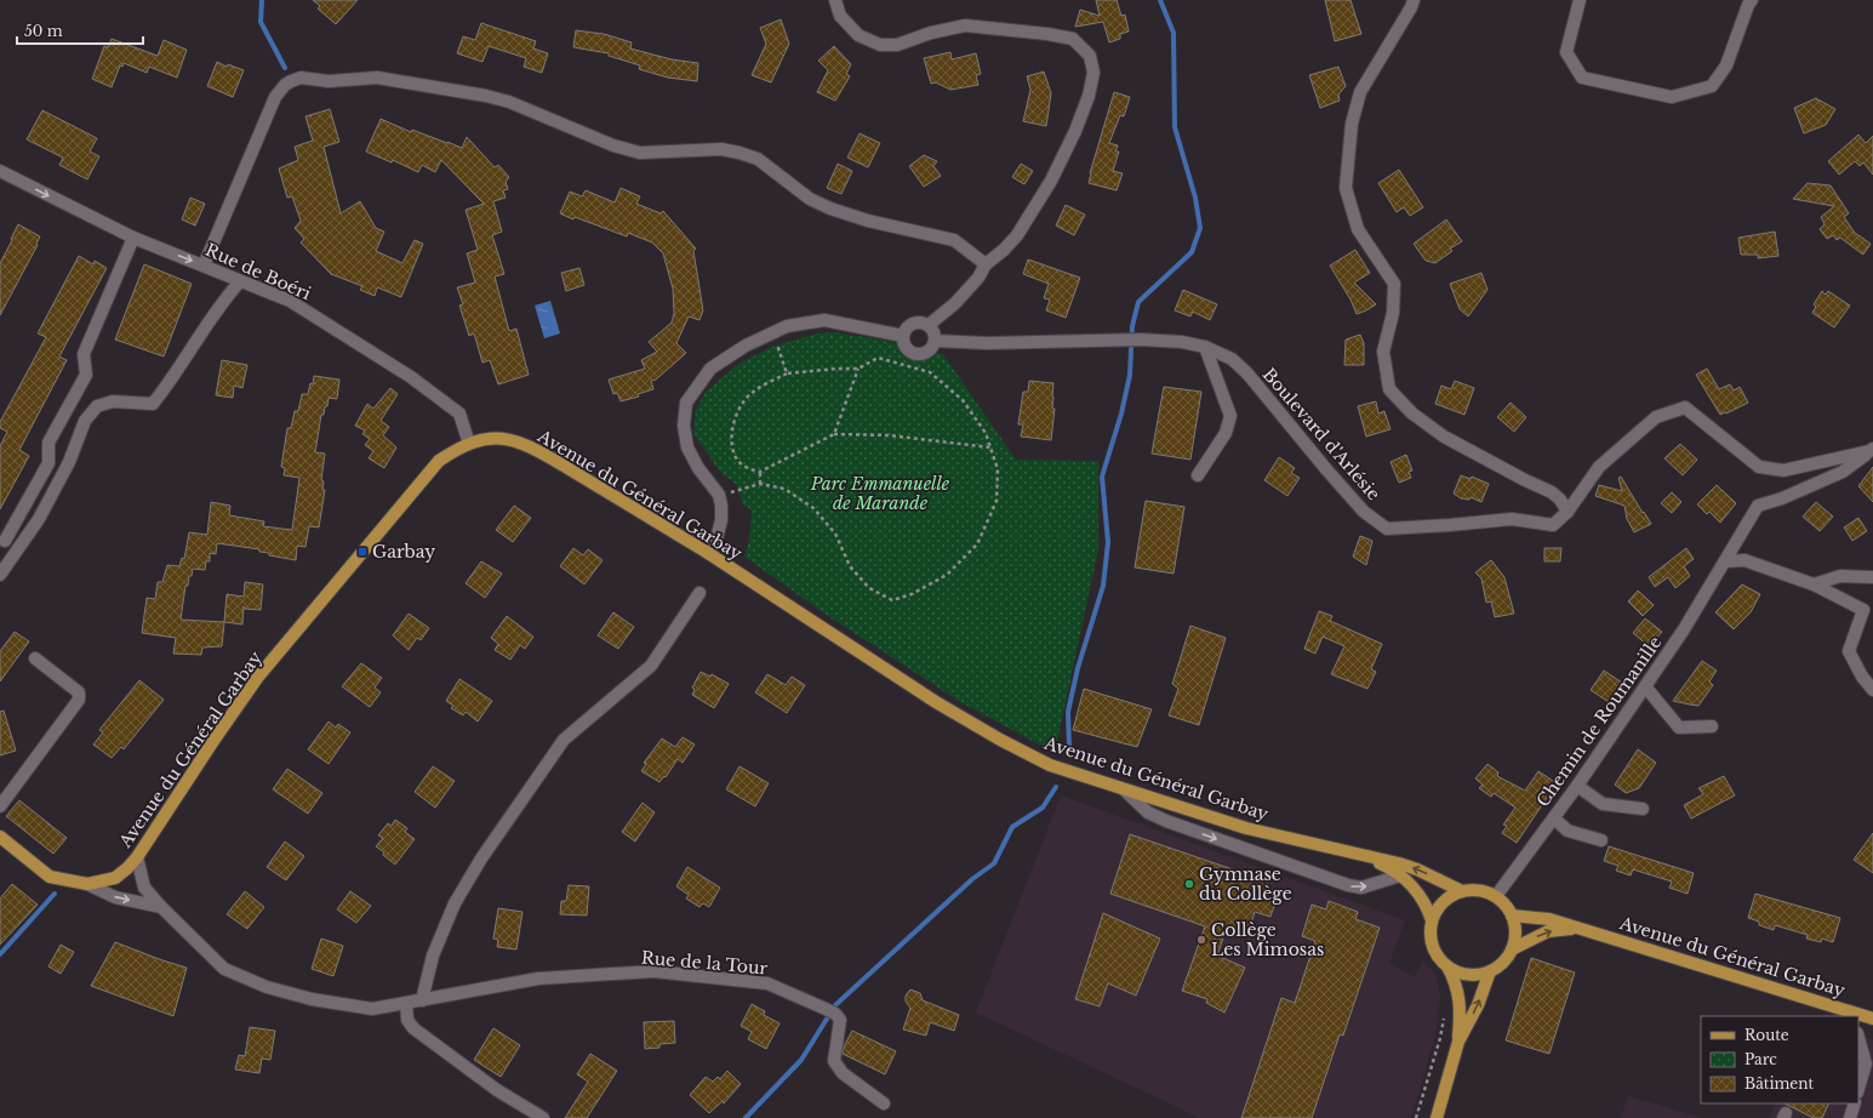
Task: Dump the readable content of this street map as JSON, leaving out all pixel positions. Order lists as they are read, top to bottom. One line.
{"streets":{"main road":["Avenue du Général Garbay"],"street":["Rue de Boéri","Boulevard d'Arlésie","Chemin de Roumanille","Rue de la Tour"]},"crossings":[["Rue de Boéri","Avenue du Général Garbay"],["Avenue du Général Garbay","Chemin de Roumanille"],["Avenue du Général Garbay","Rue de la Tour"]],"one_way":["Rue de Boéri"],"parks":["Parc Emmanuelle de Marande"],"places":{"transit":["Garbay"],"other":["Gymnase du Collège","Collège Les Mimosas"]},"legend":["Route","Parc","Bâtiment"],"scale_bar":"50 m"}
